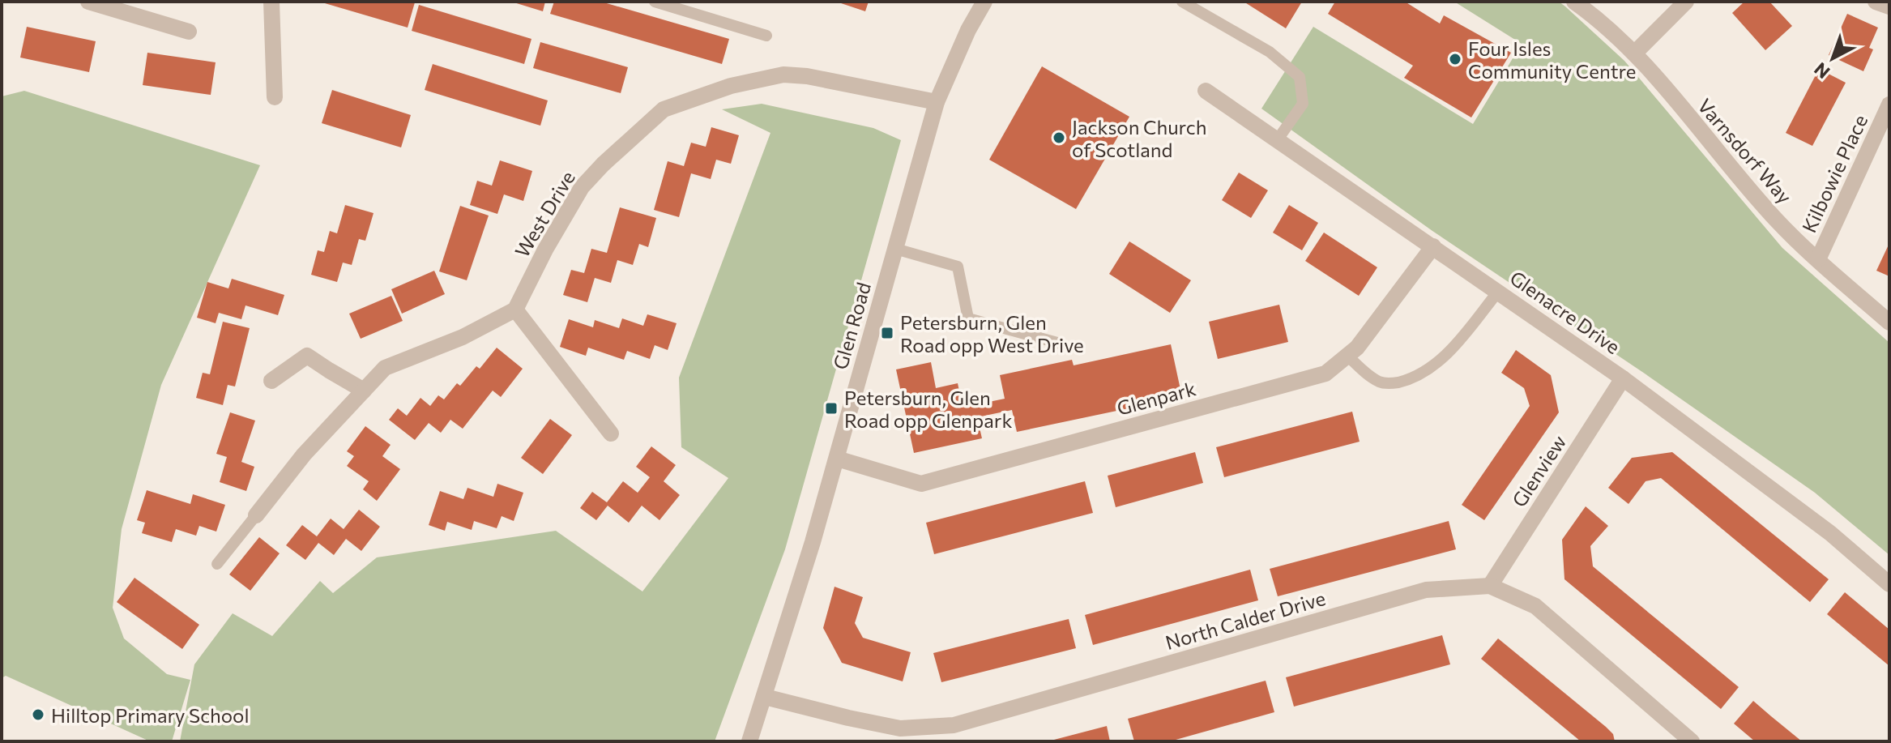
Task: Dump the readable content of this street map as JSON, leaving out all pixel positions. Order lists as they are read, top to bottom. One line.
{"streets":{"street":["Varnsdorf Way","Kilbowie Place","West Drive","Glenacre Drive","Glen Road","Glenpark","Glenview","North Calder Drive"]},"crossings":[["Varnsdorf Way","Kilbowie Place"],["West Drive","Glen Road"],["Glenacre Drive","Glenpark"],["Glenacre Drive","Glenview"],["Glen Road","Glenpark"],["Glen Road","North Calder Drive"],["Glenview","North Calder Drive"]],"places":{"other":["Four Isles Community Centre","Jackson Church of Scotland","Hilltop Primary School"],"transit":["Petersburn, Glen Road opp West Drive","Petersburn, Glen Road opp Glenpark"]},"north":"bottom left"}
